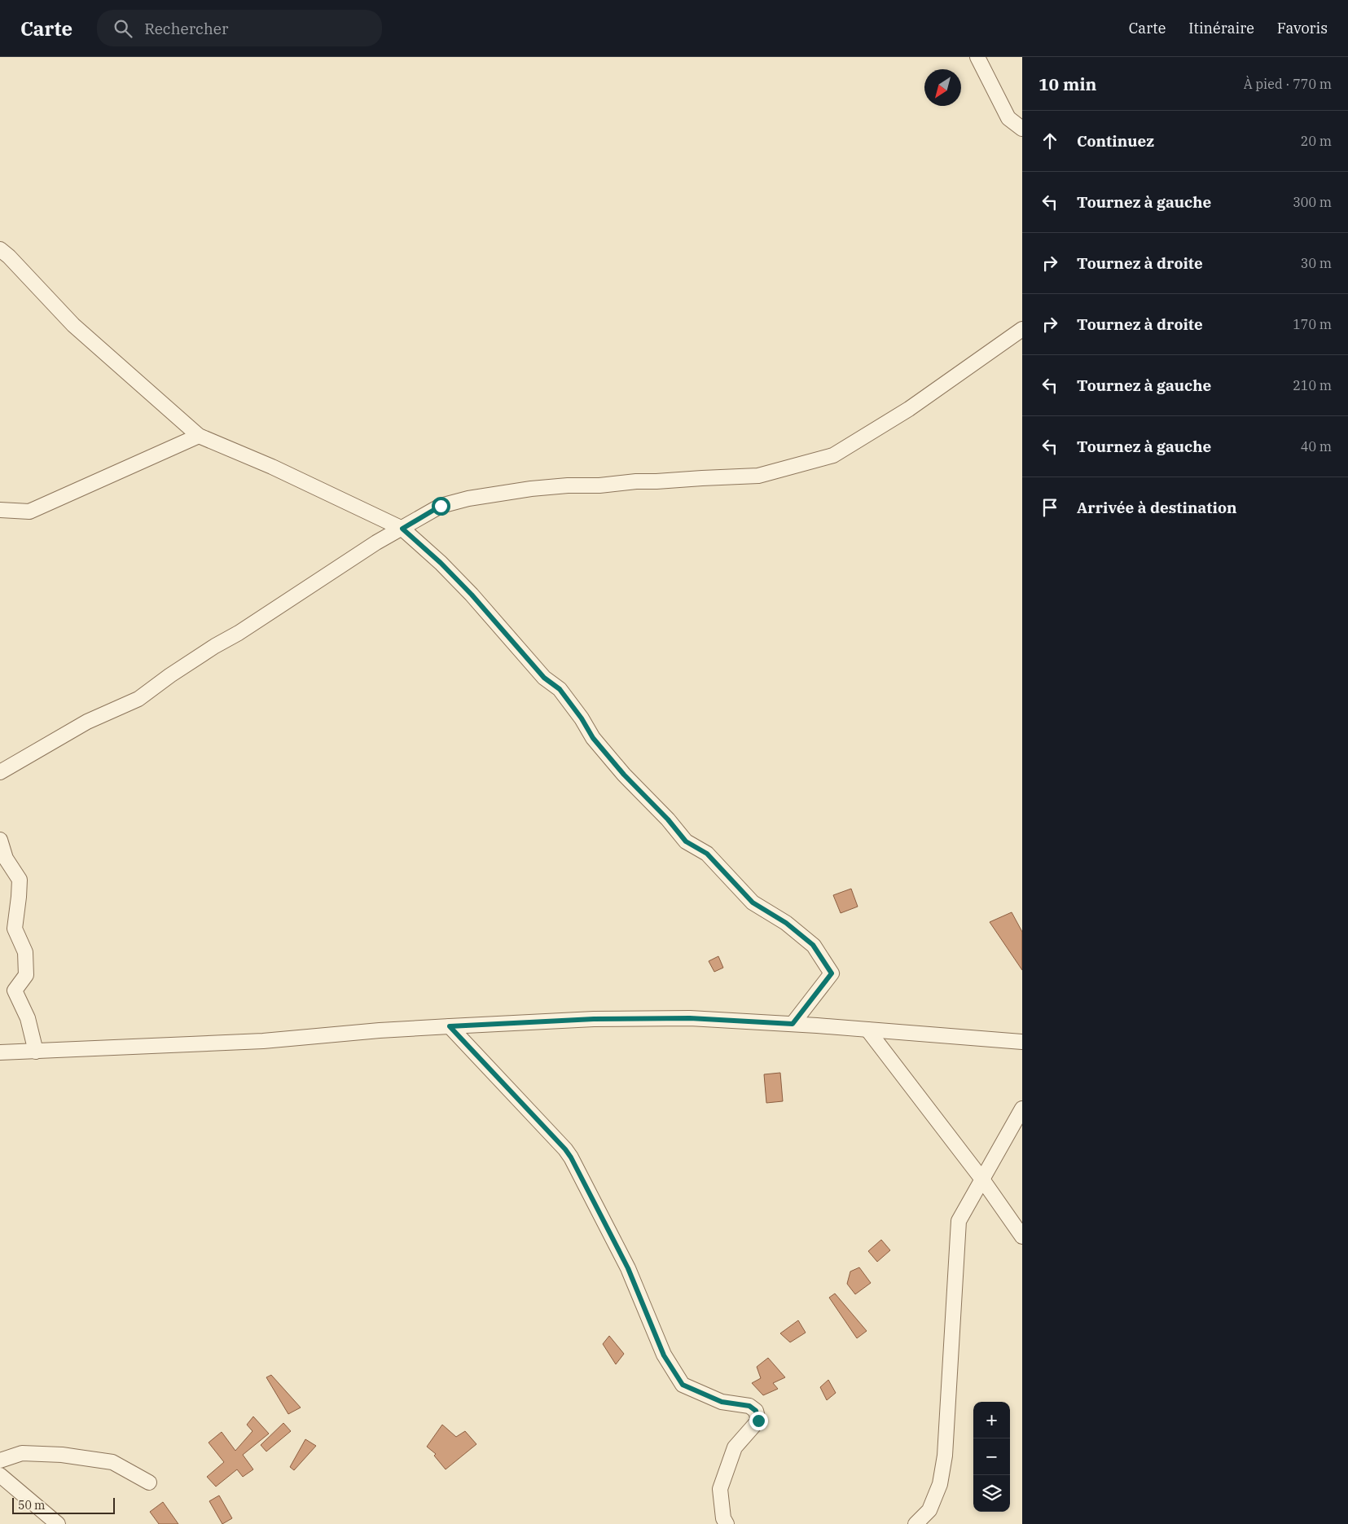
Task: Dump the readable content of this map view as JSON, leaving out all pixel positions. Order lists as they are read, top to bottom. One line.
{"scale_bar":"50 m","north":"bottom left","page":{"header":"Carte","search":"Rechercher","nav":["Carte","Itinéraire","Favoris"],"heading":["10 min","À pied · 770 m"],"list":[["Continuez","20 m"],["Tournez à gauche","300 m"],["Tournez à droite","30 m"],["Tournez à droite","170 m"],["Tournez à gauche","210 m"],["Tournez à gauche","40 m"],"Arrivée à destination"],"map_buttons":["+","−"],"scale":"50 m"}}
